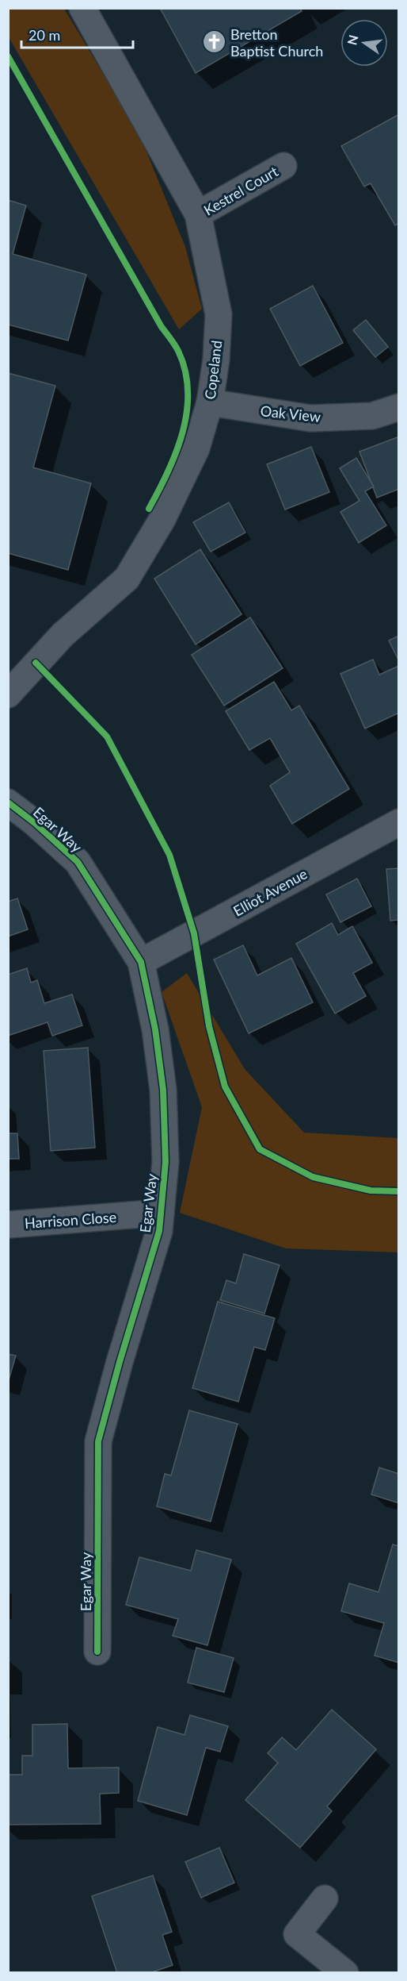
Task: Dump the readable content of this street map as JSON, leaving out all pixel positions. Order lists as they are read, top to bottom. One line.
{"streets":{"street":["Kestrel Court","Copeland","Oak View","Egar Way","Elliot Avenue","Harrison Close"]},"crossings":[["Kestrel Court","Copeland"],["Copeland","Oak View"],["Egar Way","Elliot Avenue"],["Egar Way","Harrison Close"]],"places":{"church":["Bretton Baptist Church"]},"scale_bar":"20 m","north":"left"}
